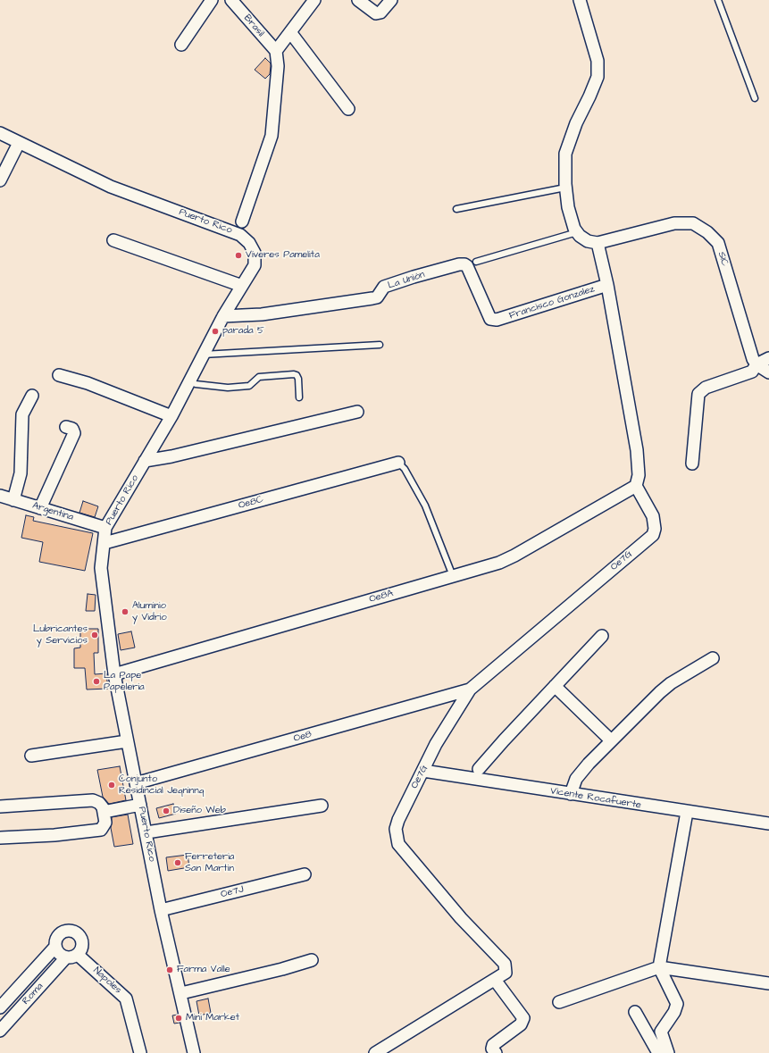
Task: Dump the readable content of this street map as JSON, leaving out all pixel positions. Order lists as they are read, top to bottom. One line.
{"streets":{"street":["Brasil","Puerto Rico","S1C","La Unión","Francisco Gonzalez","Oe8C","Argentina","Oe7G","Oe8A","Oe8","Vicente Rocafuerte","Oe7J","Napoles","Roma"]},"crossings":[["Puerto Rico","La Unión"],["Puerto Rico","Oe8C"],["Puerto Rico","Argentina"],["Puerto Rico","Oe8A"],["Puerto Rico","Oe8"],["Puerto Rico","Oe7J"],["S1C","Francisco Gonzalez"],["La Unión","Francisco Gonzalez"],["Oe7G","Oe8A"],["Oe7G","Oe8"],["Oe7G","Vicente Rocafuerte"],["Napoles","Roma"]],"places":["Víveres Pamelita","parada 5","Aluminio y Vidrio","Lubricantes y Servicios","La Pape Papeleria","Conjunto Residincial Jeqninnq","Diseño Web","Ferreteria San Martin","Farma Valle","Mini Market"]}
